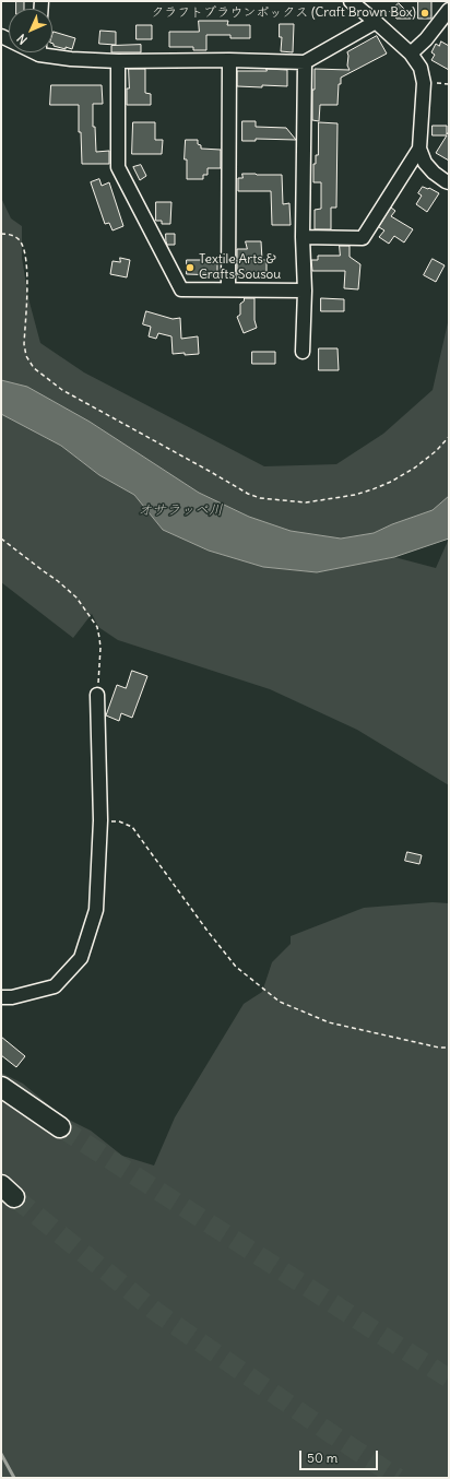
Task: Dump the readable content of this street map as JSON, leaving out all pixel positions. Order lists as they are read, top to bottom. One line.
{"water":["オサラッペ川"],"places":["クラフトブラウンボックス (Craft Brown Box)","Textile Arts & Crafts Sousou"],"scale_bar":"50 m","north":"bottom left"}
